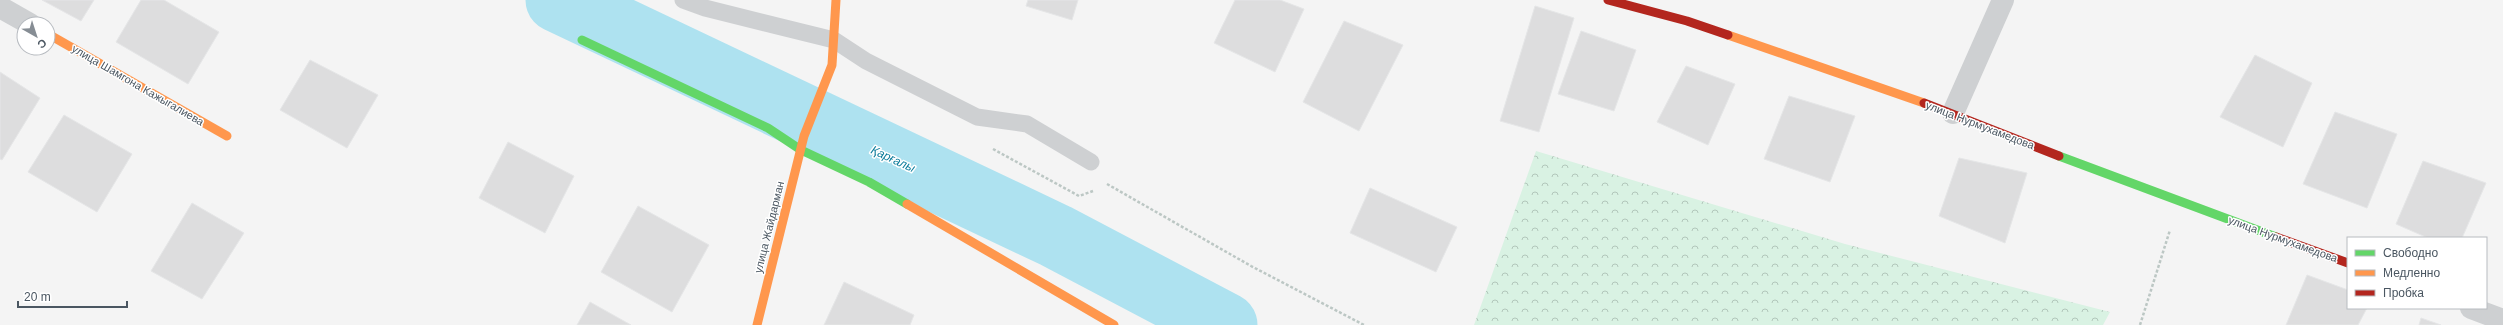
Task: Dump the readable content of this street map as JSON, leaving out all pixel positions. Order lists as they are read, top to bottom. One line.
{"streets":{"street":["улица Шамгона Кажыгалиева","улица Нурмухамедова","улица Жайдарман"]},"water":["Қарғалы"],"legend":["Свободно","Медленно","Пробка"],"scale_bar":"20 m","north":"bottom right"}
